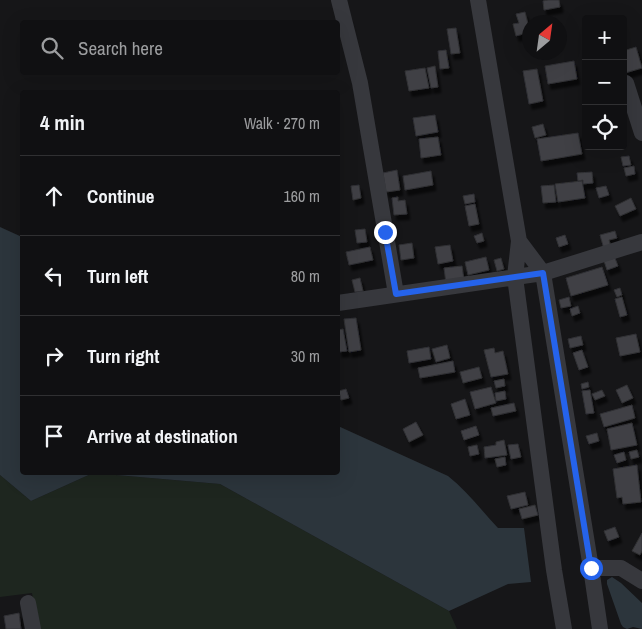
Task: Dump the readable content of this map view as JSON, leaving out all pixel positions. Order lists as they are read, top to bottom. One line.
{"north":"top right","page":{"map_buttons":["+","−"],"search":"Search here","heading":["4 min","Walk · 270 m"],"list":[["Continue","160 m"],["Turn left","80 m"],["Turn right","30 m"],"Arrive at destination"]}}
